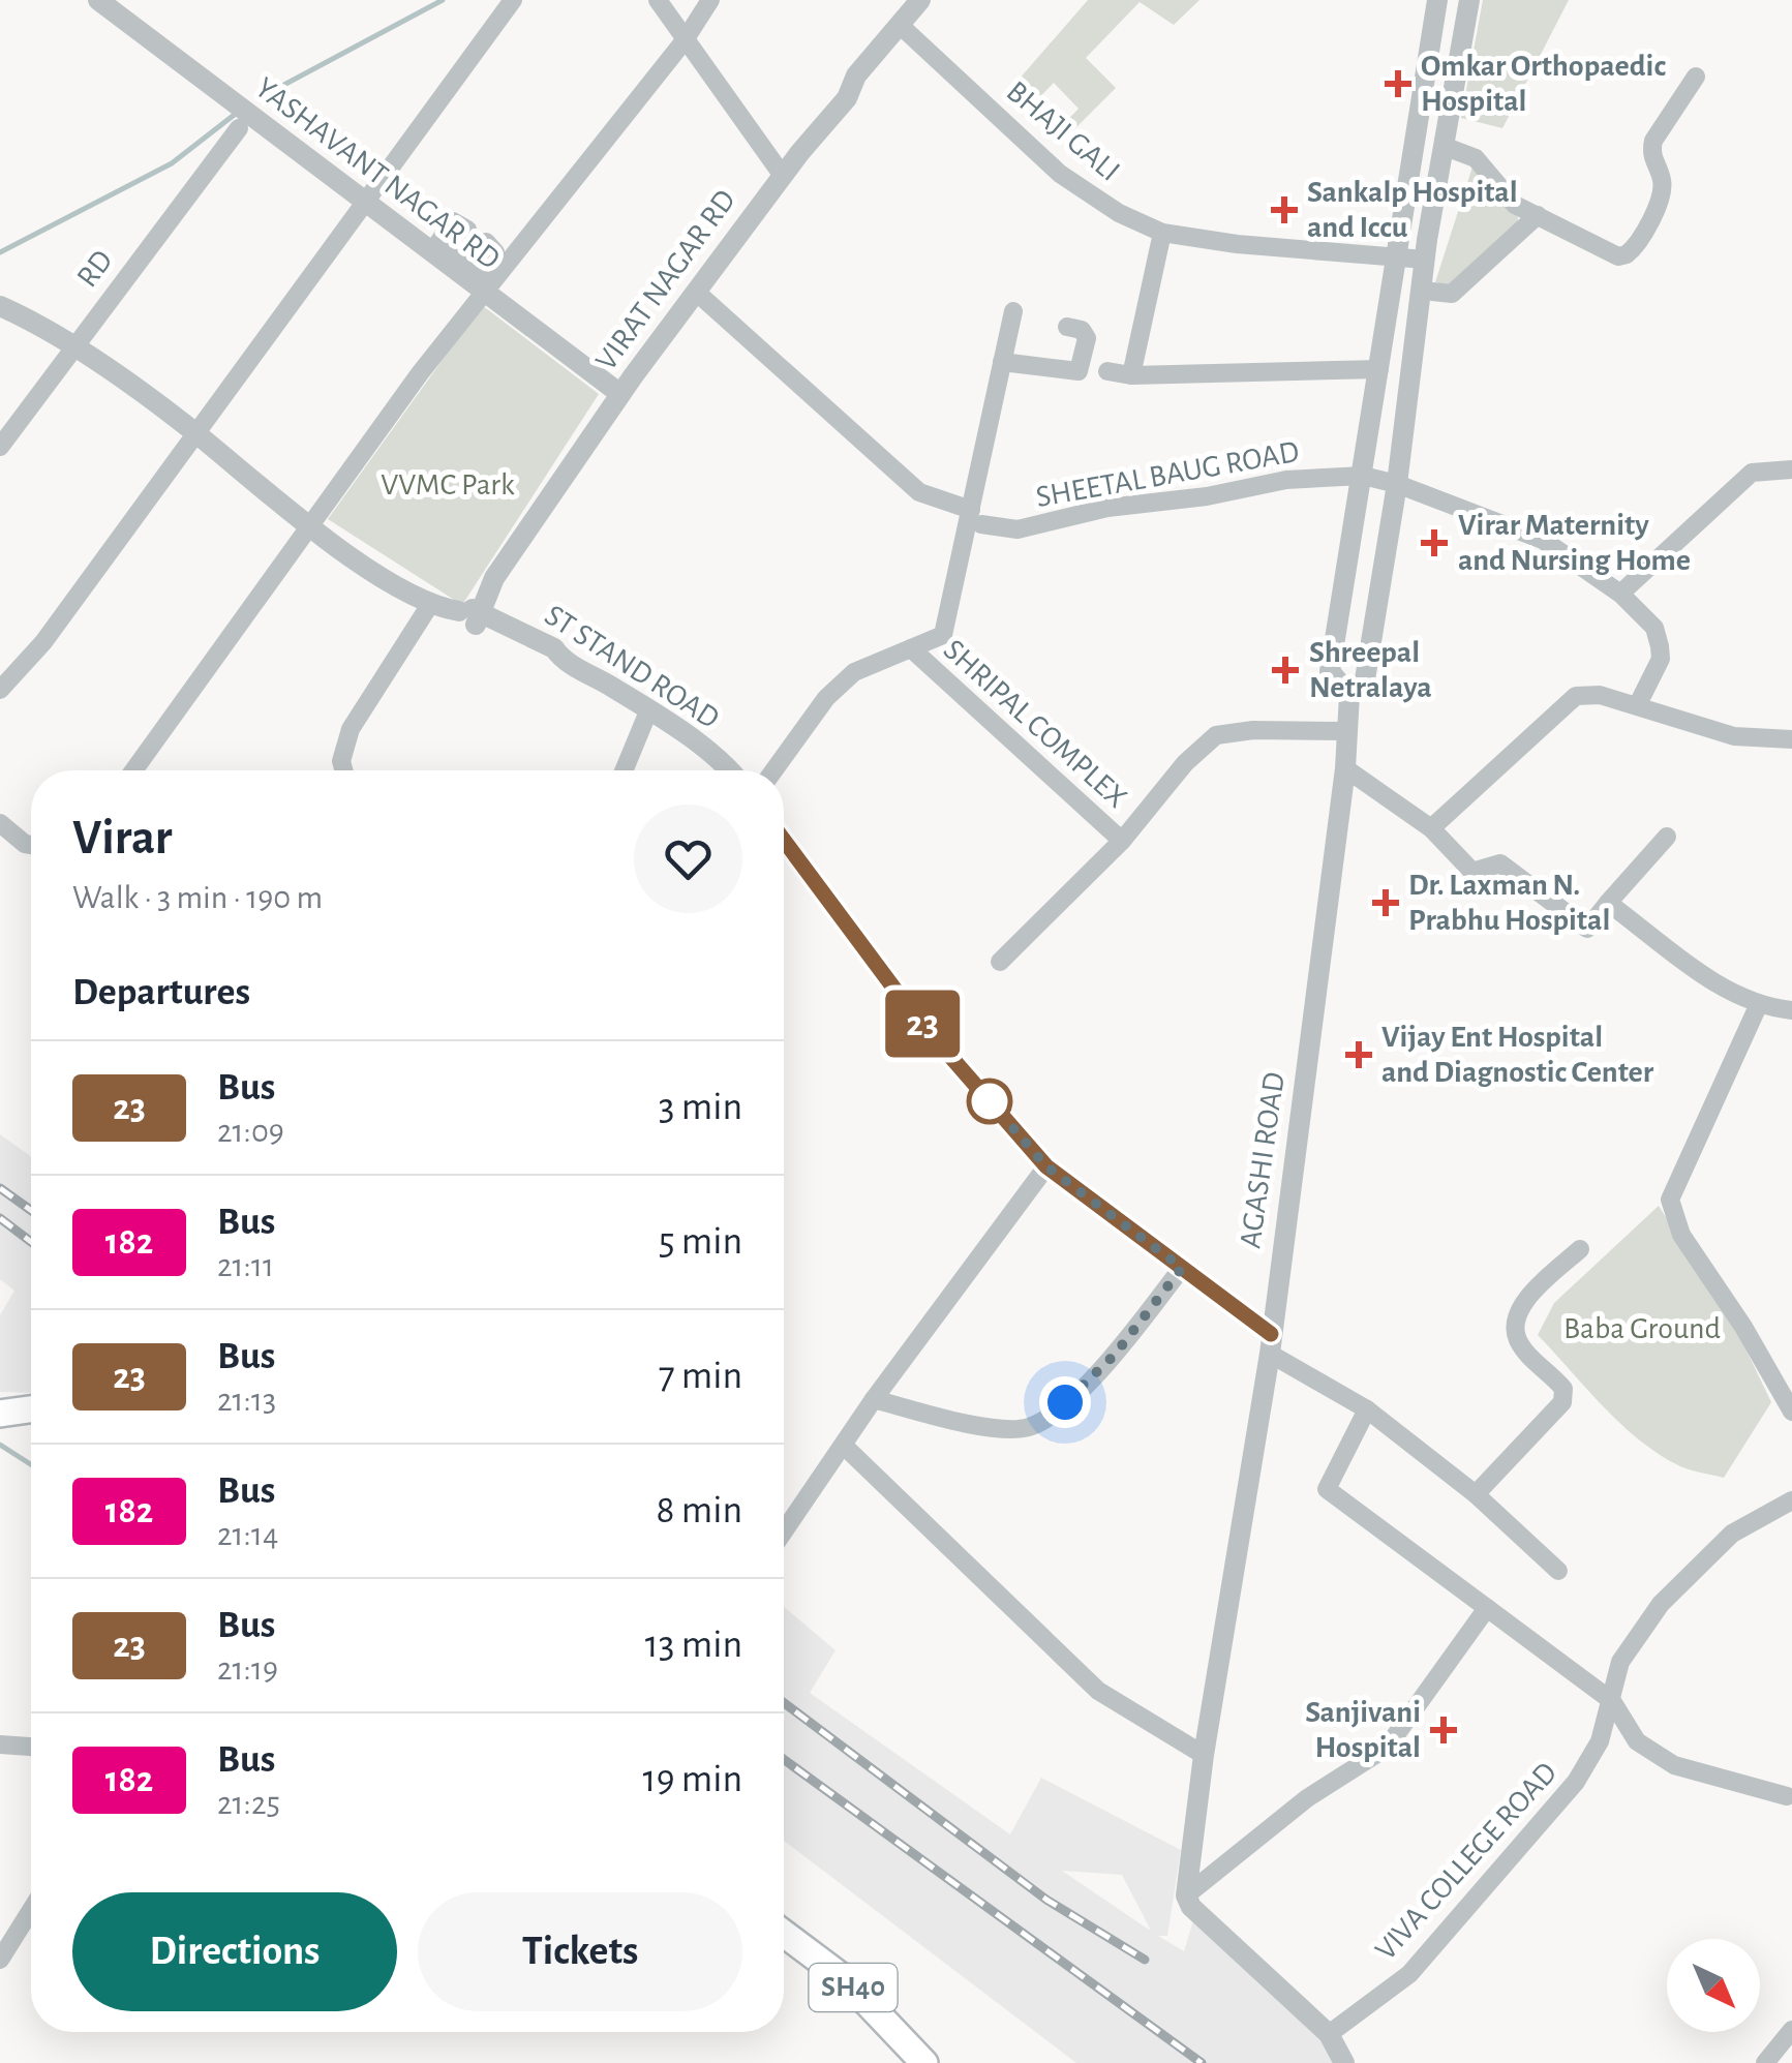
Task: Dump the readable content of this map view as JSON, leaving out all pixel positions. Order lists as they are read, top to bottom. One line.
{"streets":{"main road":["SH40"],"street":["BHAJI GALI","YASHAVANT NAGAR RD","RD","VIRAT NAGAR RD","SHEETAL BAUG ROAD","ST STAND ROAD","SHRIPAL COMPLEX","AGASHI ROAD","VIVA COLLEGE ROAD"]},"crossings":[["BHAJI GALI","VIRAT NAGAR RD"],["BHAJI GALI","AGASHI ROAD"],["YASHAVANT NAGAR RD","RD"],["YASHAVANT NAGAR RD","VIRAT NAGAR RD"],["VIRAT NAGAR RD","SHEETAL BAUG ROAD"],["VIRAT NAGAR RD","ST STAND ROAD"],["SHEETAL BAUG ROAD","AGASHI ROAD"]],"parks":["VVMC Park","Baba Ground"],"places":{"health":["Omkar Orthopaedic Hospital","Sankalp Hospital and Iccu","Virar Maternity and Nursing Home","Shreepal Netralaya","Dr. Laxman N. Prabhu Hospital","Vijay Ent Hospital and Diagnostic Center","Sanjivani Hospital"]},"lines":["bus line 23"],"north":"bottom right","page":{"on_map":"23","heading":[["Virar","Walk · 3 min · 190 m"],"Departures"],"list":[{"mark":"23","name":"Bus","note":"21:09","value":"3 min"},{"mark":"182","name":"Bus","note":"21:11","value":"5 min"},{"mark":"23","name":"Bus","note":"21:13","value":"7 min"},{"mark":"182","name":"Bus","note":"21:14","value":"8 min"},{"mark":"23","name":"Bus","note":"21:19","value":"13 min"},{"mark":"182","name":"Bus","note":"21:25","value":"19 min"}],"buttons":["Directions","Tickets"]}}
